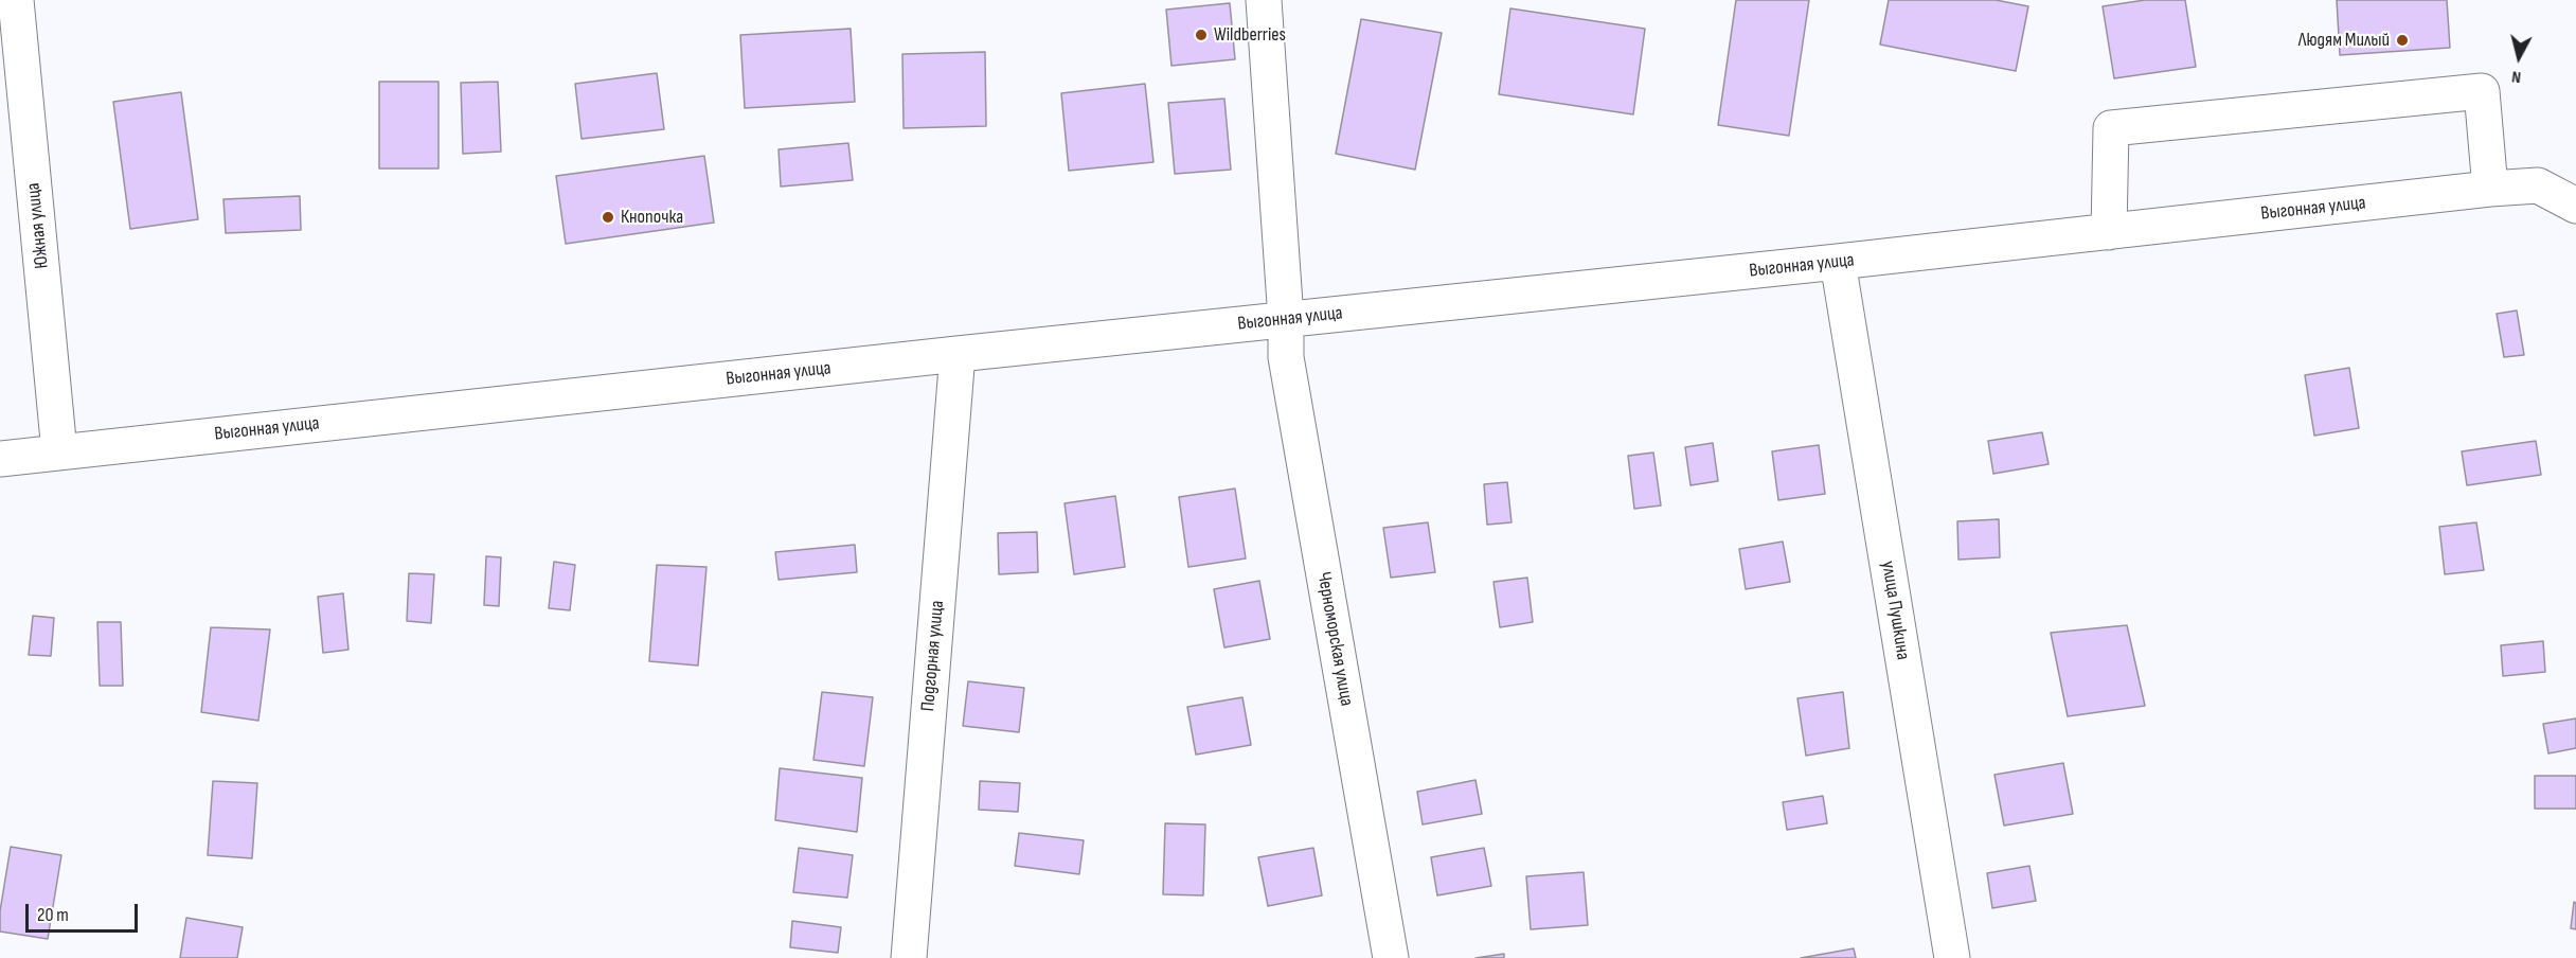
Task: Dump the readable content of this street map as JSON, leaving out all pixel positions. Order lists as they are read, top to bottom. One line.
{"streets":{"street":["Выгонная улица","Южная улица","улица Пушкина","Черноморская улица","Подгорная улица"]},"crossings":[["Выгонная улица","Южная улица"],["Выгонная улица","улица Пушкина"],["Выгонная улица","Черноморская улица"],["Выгонная улица","Подгорная улица"]],"places":["Wildberries","Людям Милый","Кнопочка"],"scale_bar":"20 m","north":"bottom"}
